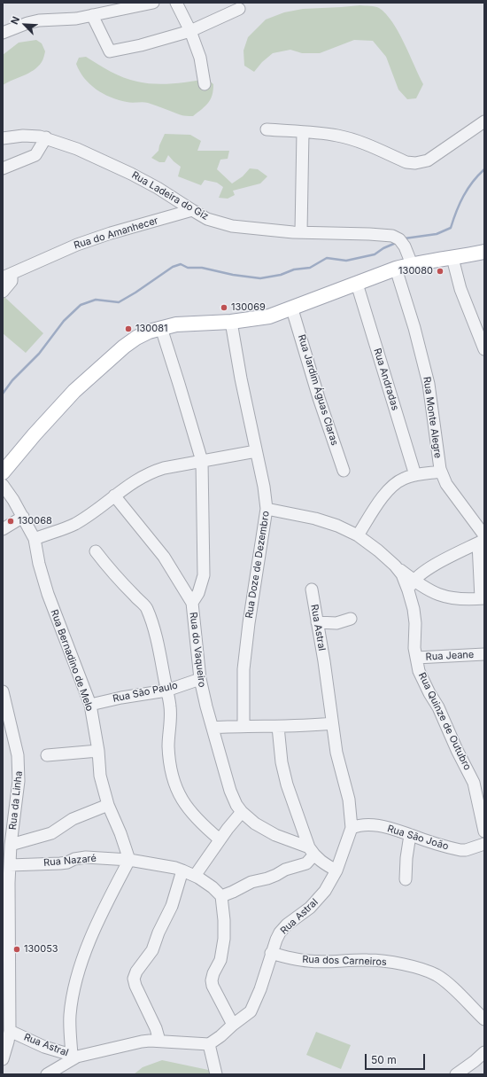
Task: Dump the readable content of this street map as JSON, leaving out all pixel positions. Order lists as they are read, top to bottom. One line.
{"streets":{"street":["Rua Ladeira do Giz","Rua do Amanhecer","Rua Andradas","Rua Jardim Águas Claras","Rua Monte Alegre","Rua Doze de Dezembro","Rua Astral","Rua do Vaqueiro","Rua Jeane","Rua Bernadino de Melo","Rua São Paulo","Rua Quinze de Outubro","Rua da Linha","Rua São João","Rua Nazaré","Rua dos Carneiros"]},"crossings":[["Rua Ladeira do Giz","Rua do Amanhecer"],["Rua Doze de Dezembro","Rua Quinze de Outubro"],["Rua Astral","Rua do Vaqueiro"],["Rua Astral","Rua da Linha"],["Rua Astral","Rua São João"],["Rua Astral","Rua dos Carneiros"],["Rua do Vaqueiro","Rua São Paulo"],["Rua Jeane","Rua Quinze de Outubro"],["Rua Bernadino de Melo","Rua São Paulo"],["Rua Bernadino de Melo","Rua Nazaré"],["Rua da Linha","Rua Nazaré"]],"places":["130080","130069","130081","130068","130053"],"scale_bar":"50 m","north":"top left"}
